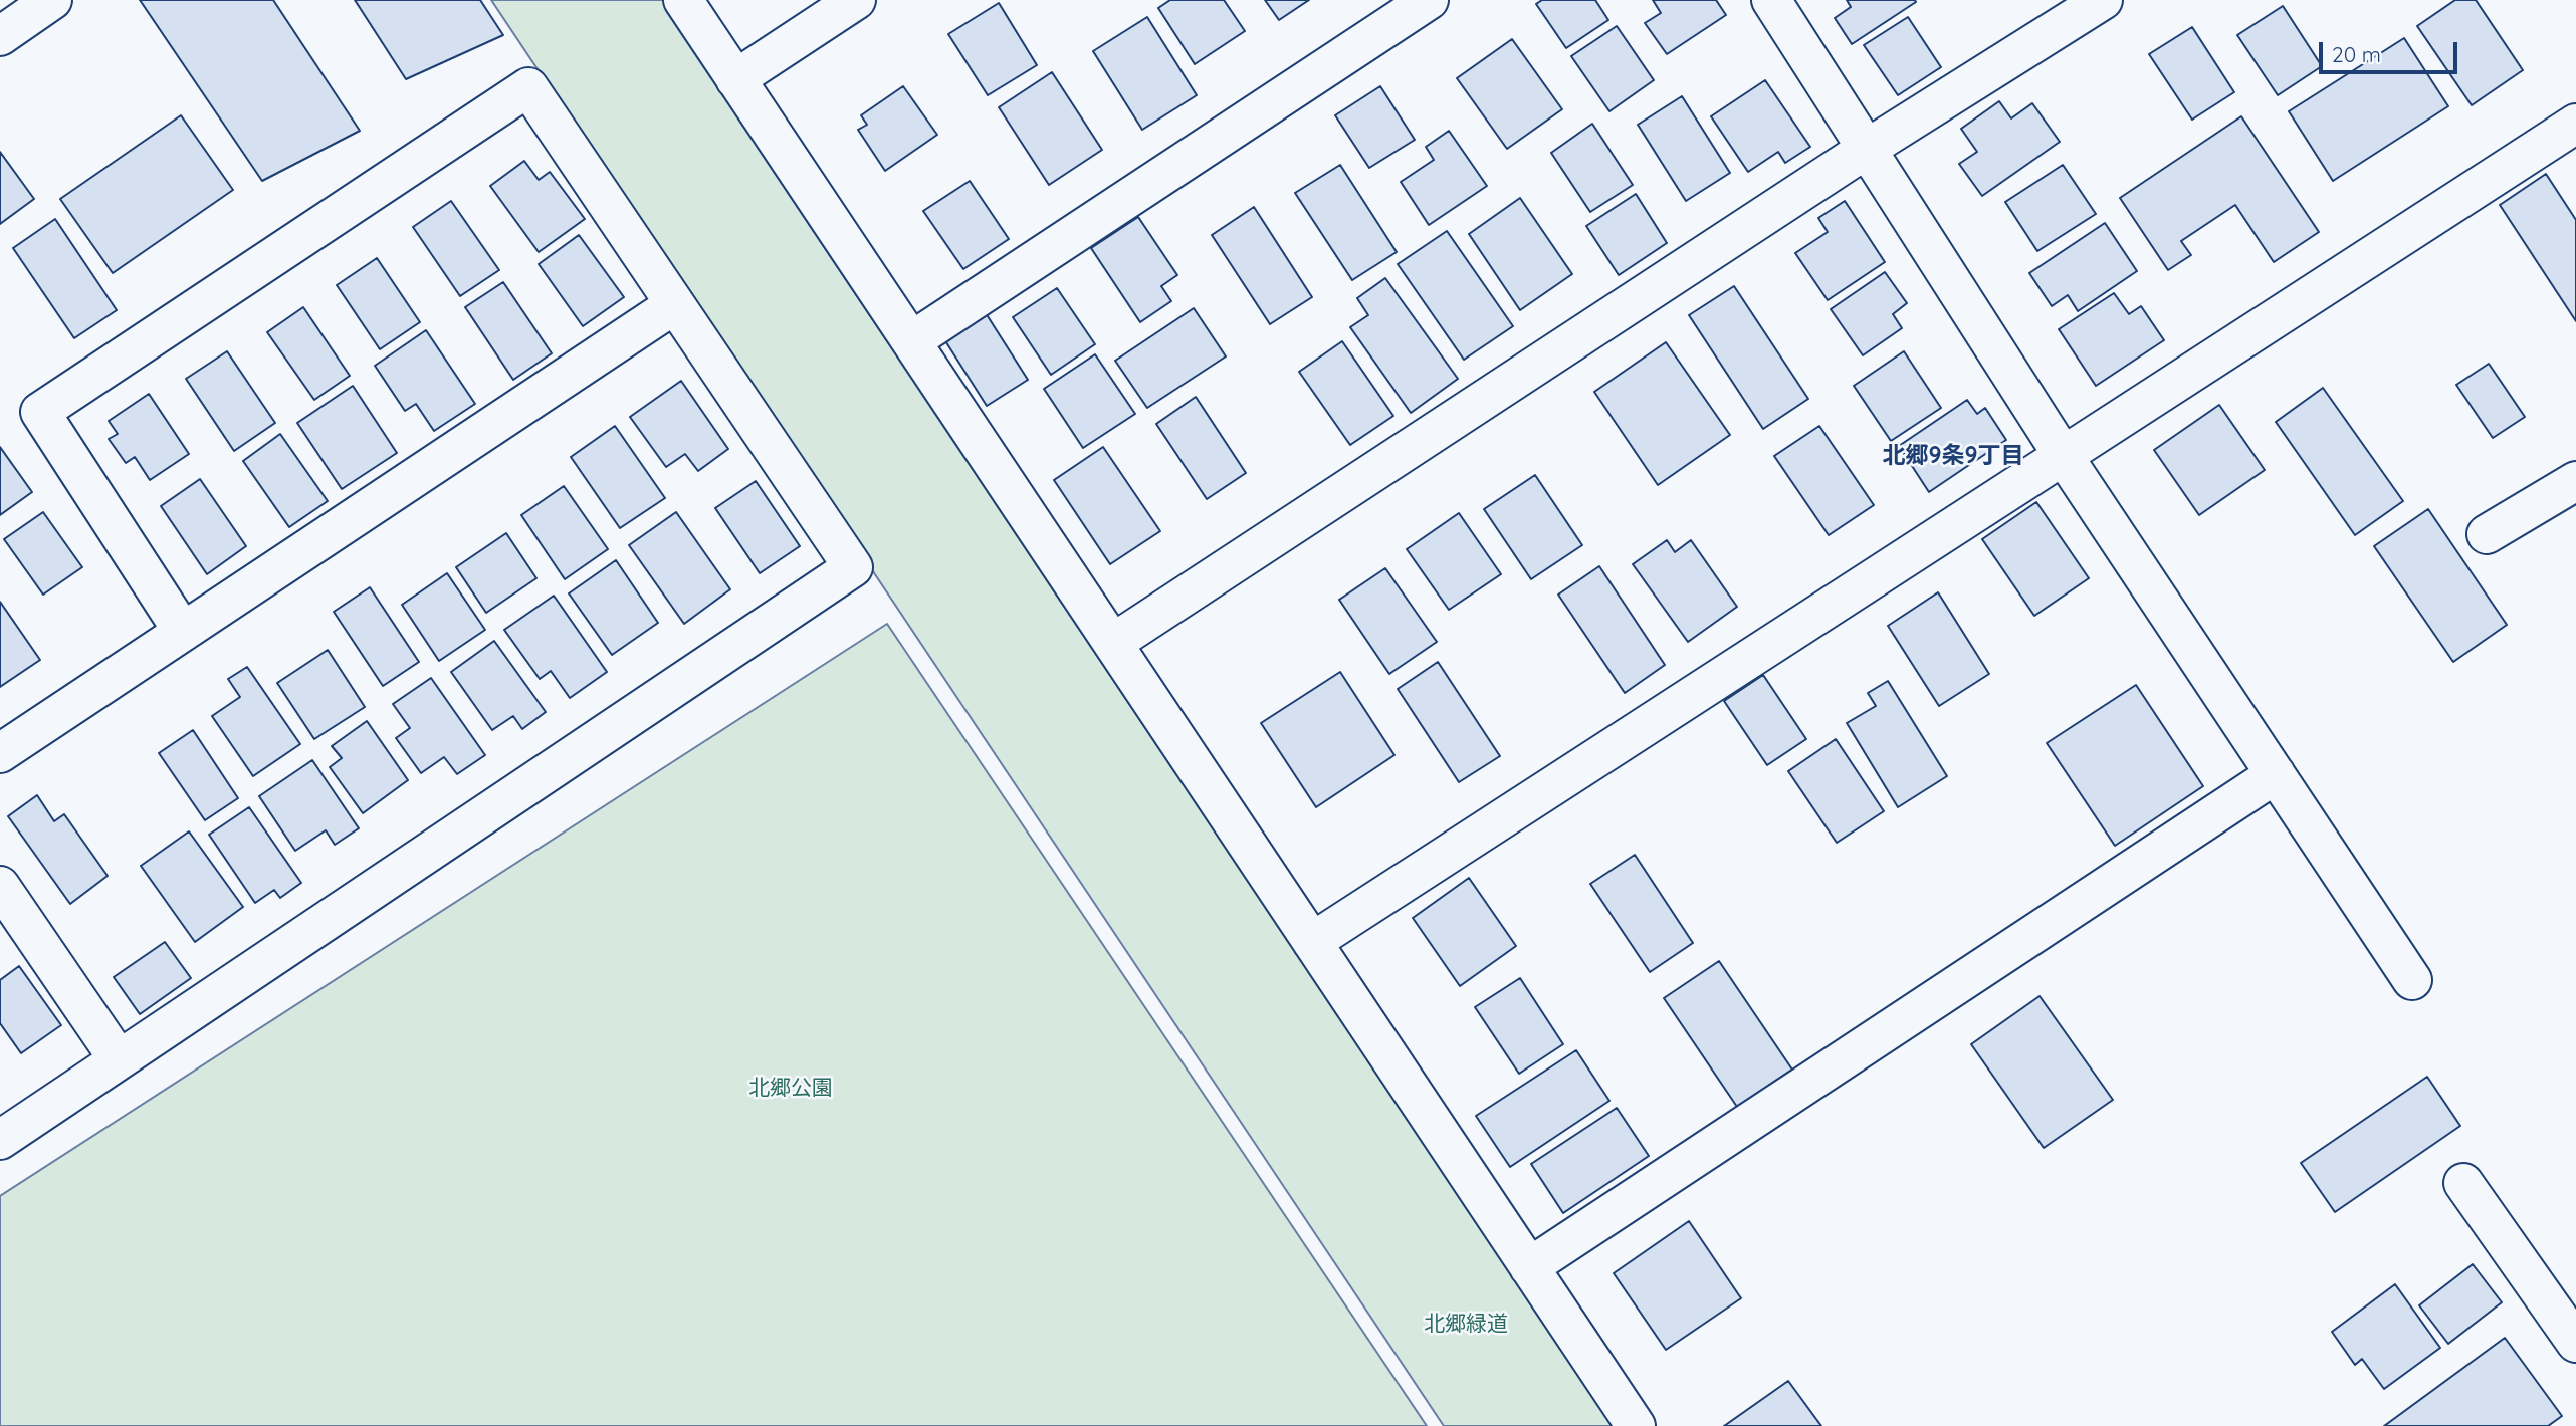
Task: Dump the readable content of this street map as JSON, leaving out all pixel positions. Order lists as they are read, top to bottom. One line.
{"districts":["北郷9条9丁目"],"parks":["北郷公園","北郷緑道"],"scale_bar":"20 m"}
